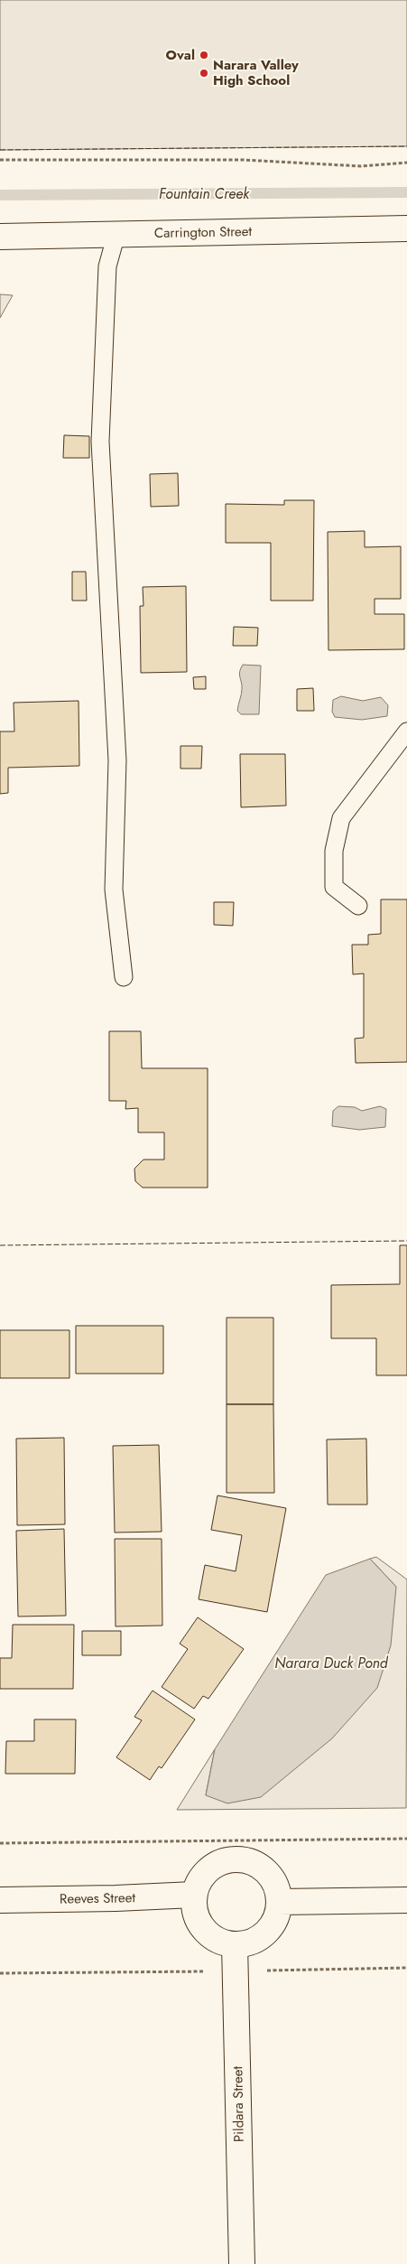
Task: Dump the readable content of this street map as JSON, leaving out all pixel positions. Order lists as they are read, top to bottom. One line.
{"streets":{"street":["Carrington Street","Reeves Street","Pildara Street"]},"crossings":[["Reeves Street","Pildara Street"]],"water":["Fountain Creek","Narara Duck Pond"],"places":["Oval","Narara Valley High School"]}
